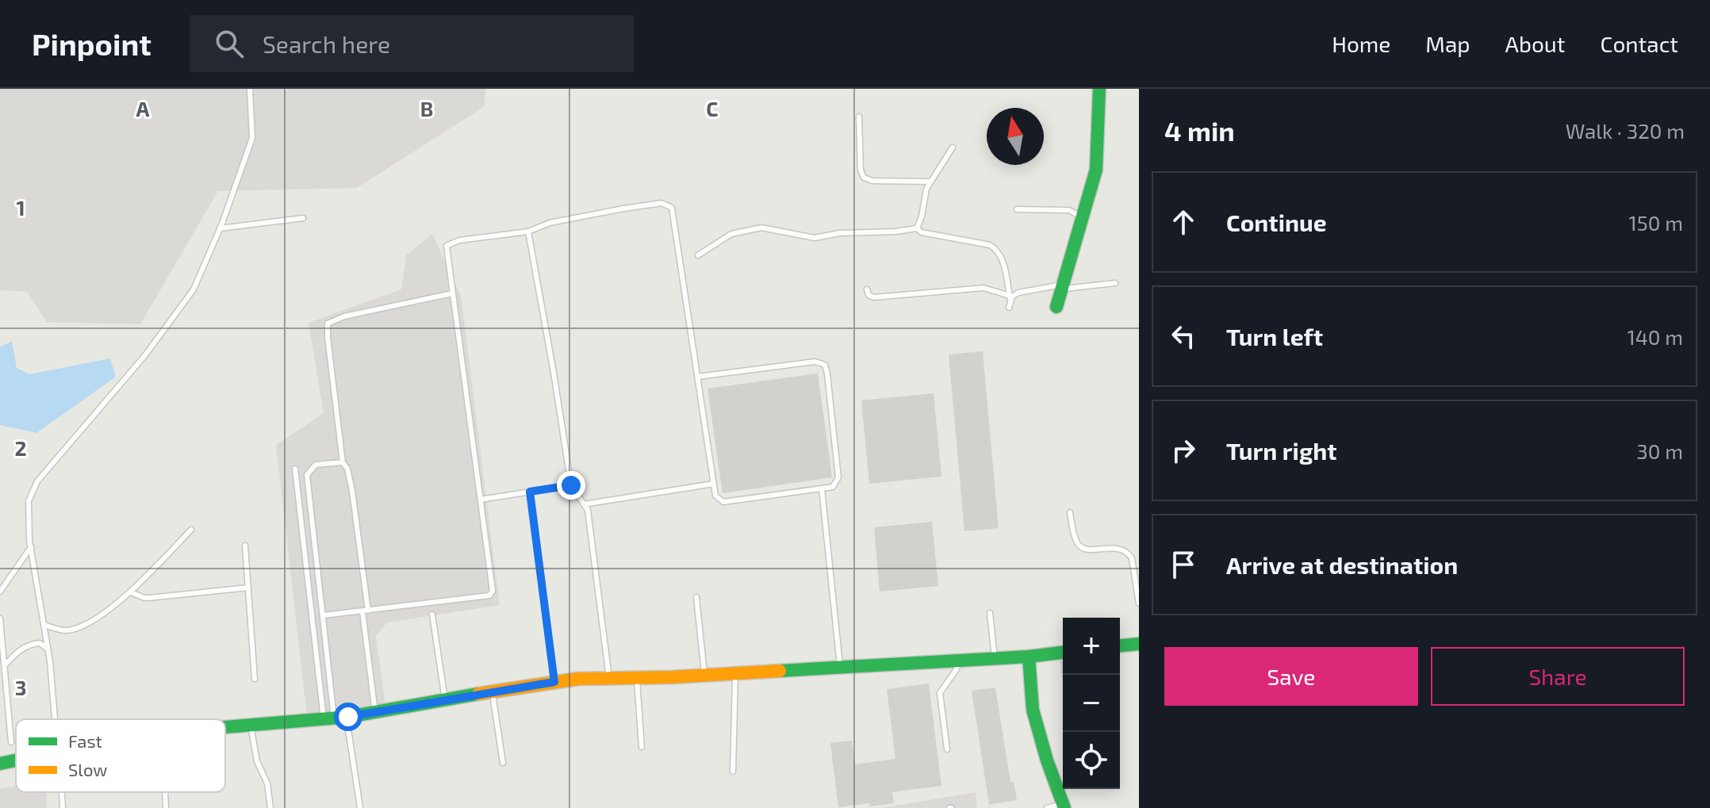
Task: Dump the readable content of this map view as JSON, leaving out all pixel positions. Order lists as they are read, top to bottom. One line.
{"legend":["Fast","Slow"],"north":"top","page":{"header":"Pinpoint","search":"Search here","nav":["Home","Map","About","Contact"],"heading":["4 min","Walk · 320 m"],"list":[["Continue","150 m"],["Turn left","140 m"],["Turn right","30 m"],"Arrive at destination"],"map_buttons":["+","−"],"buttons":["Save","Share"]},"grid":{"columns":["A","B","C"],"rows":["1","2","3"]}}
